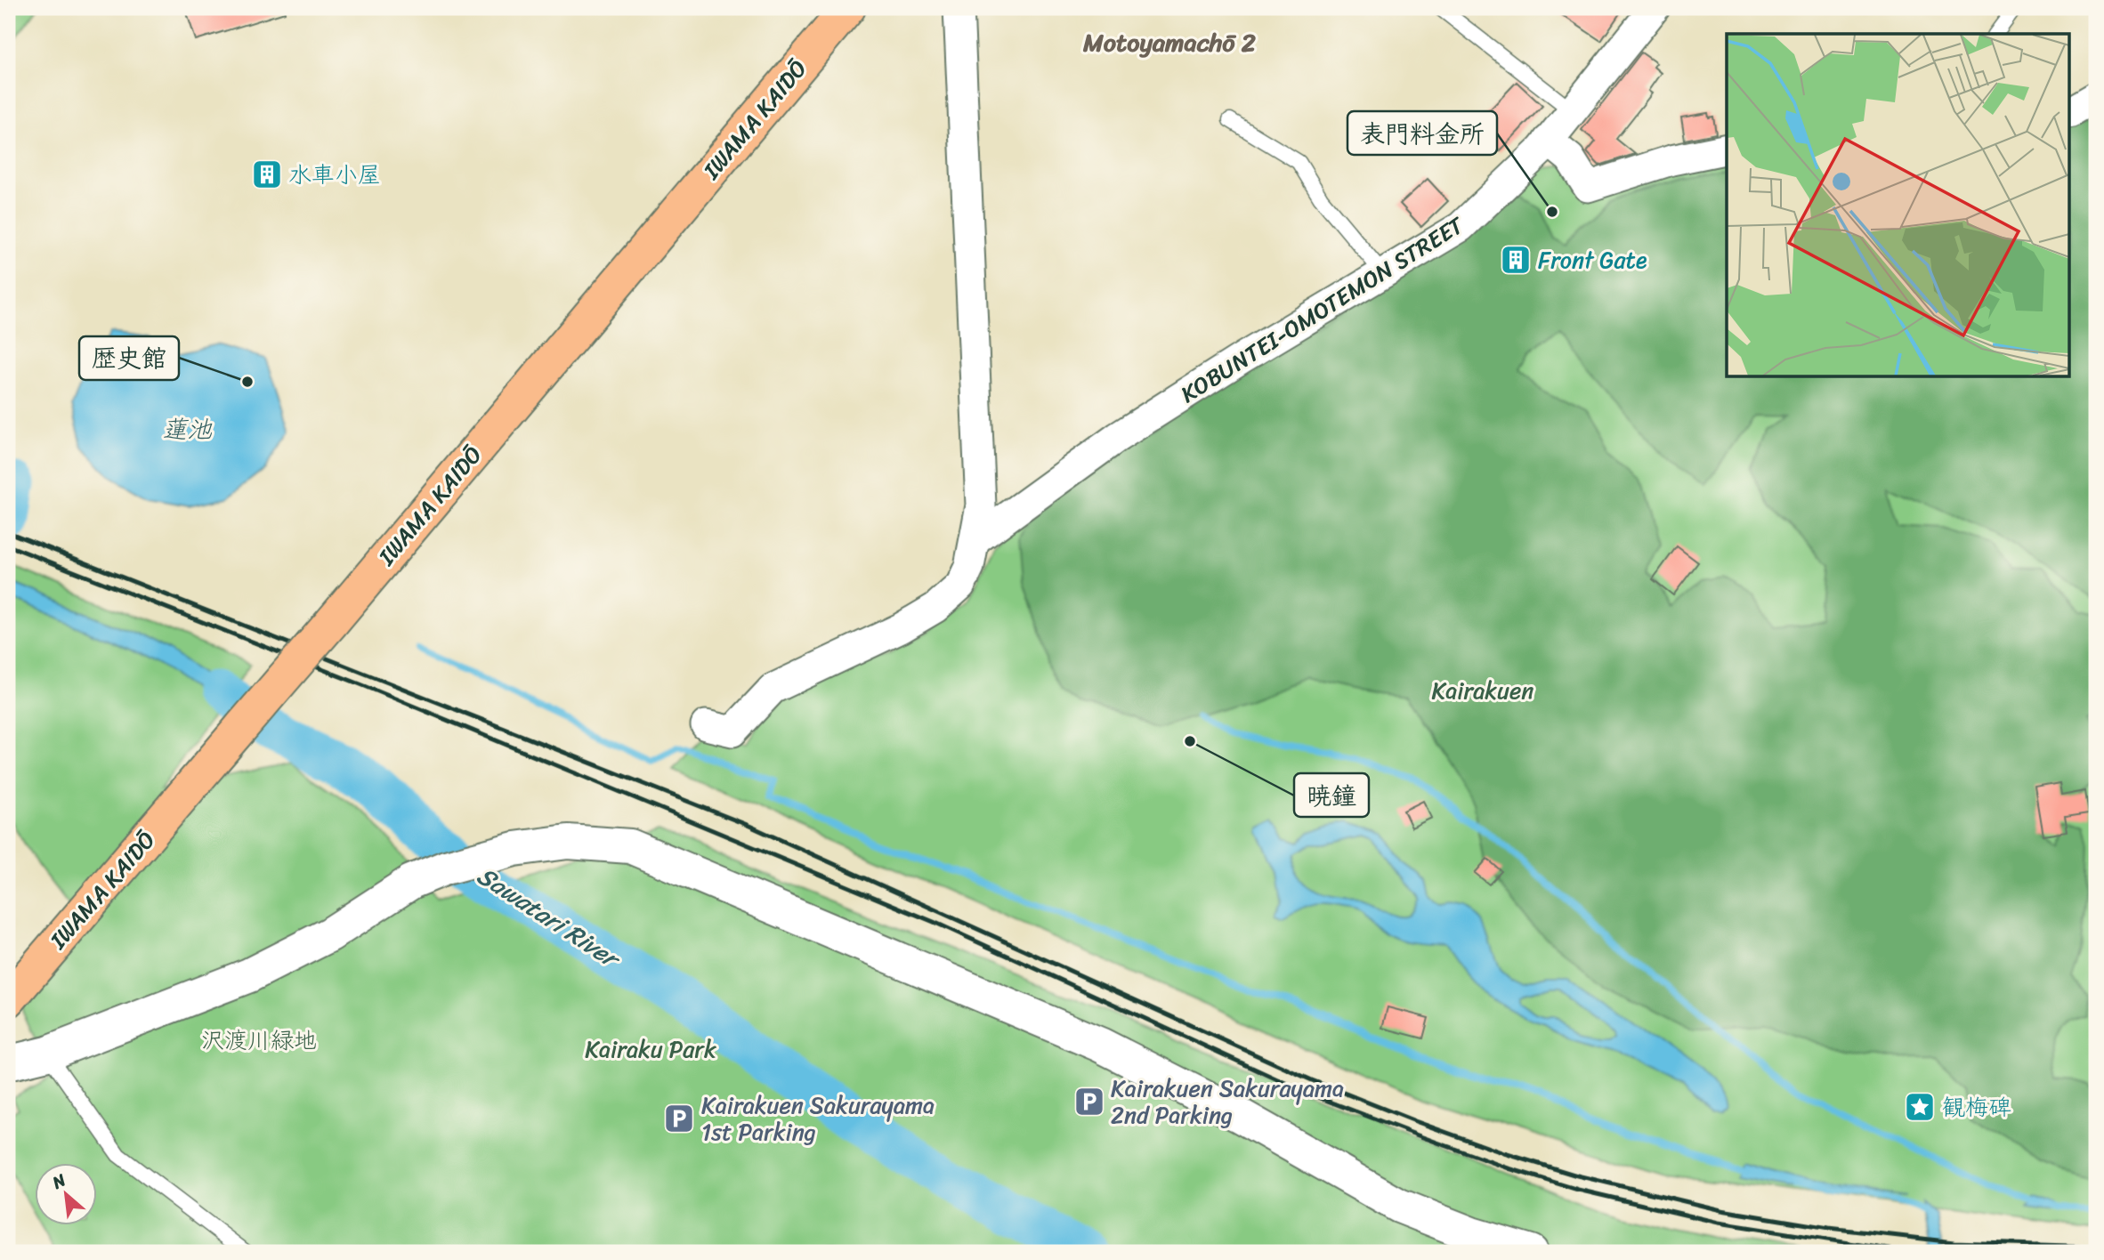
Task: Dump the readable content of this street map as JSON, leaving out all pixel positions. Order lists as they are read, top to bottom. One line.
{"streets":{"main road":["IWAMA KAIDŌ"],"street":["KOBUNTEI-OMOTEMON STREET"]},"districts":["Motoyamachō 2"],"water":["蓮池","Sawatari River"],"parks":["Kairakuen","沢渡川緑地","Kairaku Park"],"places":{"building":["水車小屋","Front Gate"],"other":["表門料金所","歴史館","暁鐘"],"parking":["Kairakuen Sakurayama 2nd Parking","Kairakuen Sakurayama 1st Parking"],"place":["観梅碑"]},"north":"top left"}
